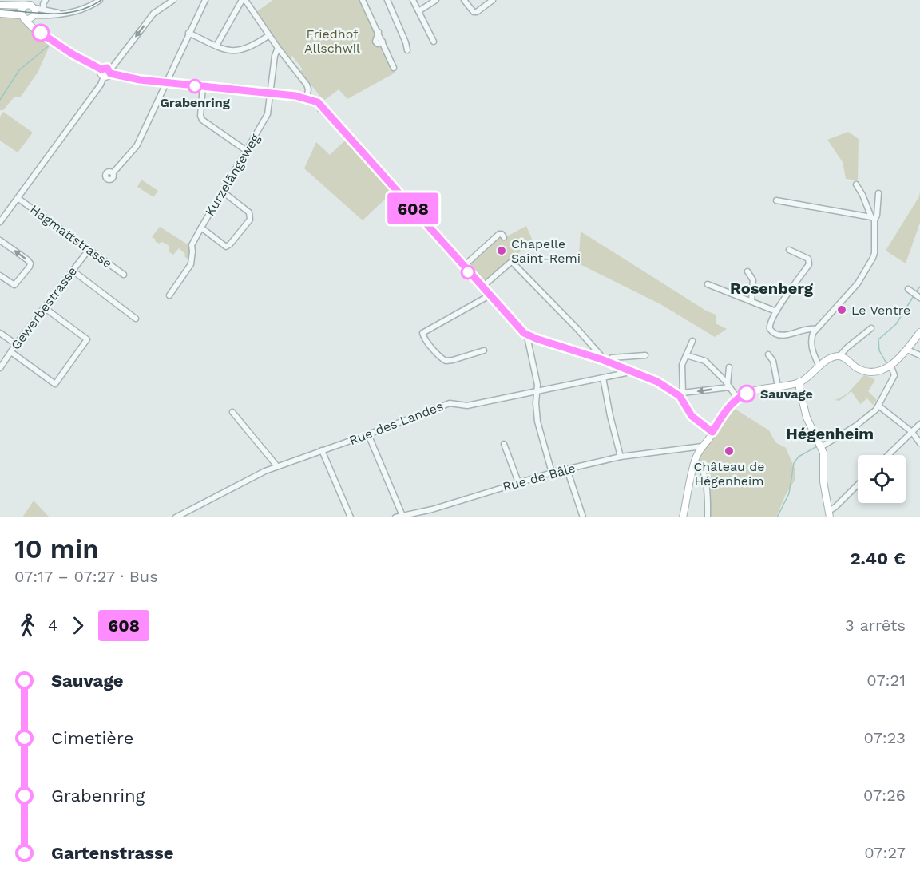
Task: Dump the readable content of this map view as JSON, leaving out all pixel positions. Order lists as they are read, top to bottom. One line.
{"streets":{"street":["Kurzelängeweg","Hagmattstrasse","Gewerbestrasse","Rue des Landes","Rue de Bâle"]},"crossings":[["Hagmattstrasse","Gewerbestrasse"]],"districts":["Rosenberg","Hégenheim"],"parks":["Friedhof Allschwil"],"places":["Grabenring","Chapelle Saint-Remi","Le Ventre","Sauvage","Château de Hégenheim"],"lines":["bus line 608"],"page":{"on_map":"608","heading":["10 min","07:17 – 07:27 · Bus","2.40 €"],"legs":["4","608","3 arrêts"],"list":[{"name":"Sauvage","value":"07:21"},{"name":"Cimetière","value":"07:23"},{"name":"Grabenring","value":"07:26"},{"name":"Gartenstrasse","value":"07:27"}]}}
